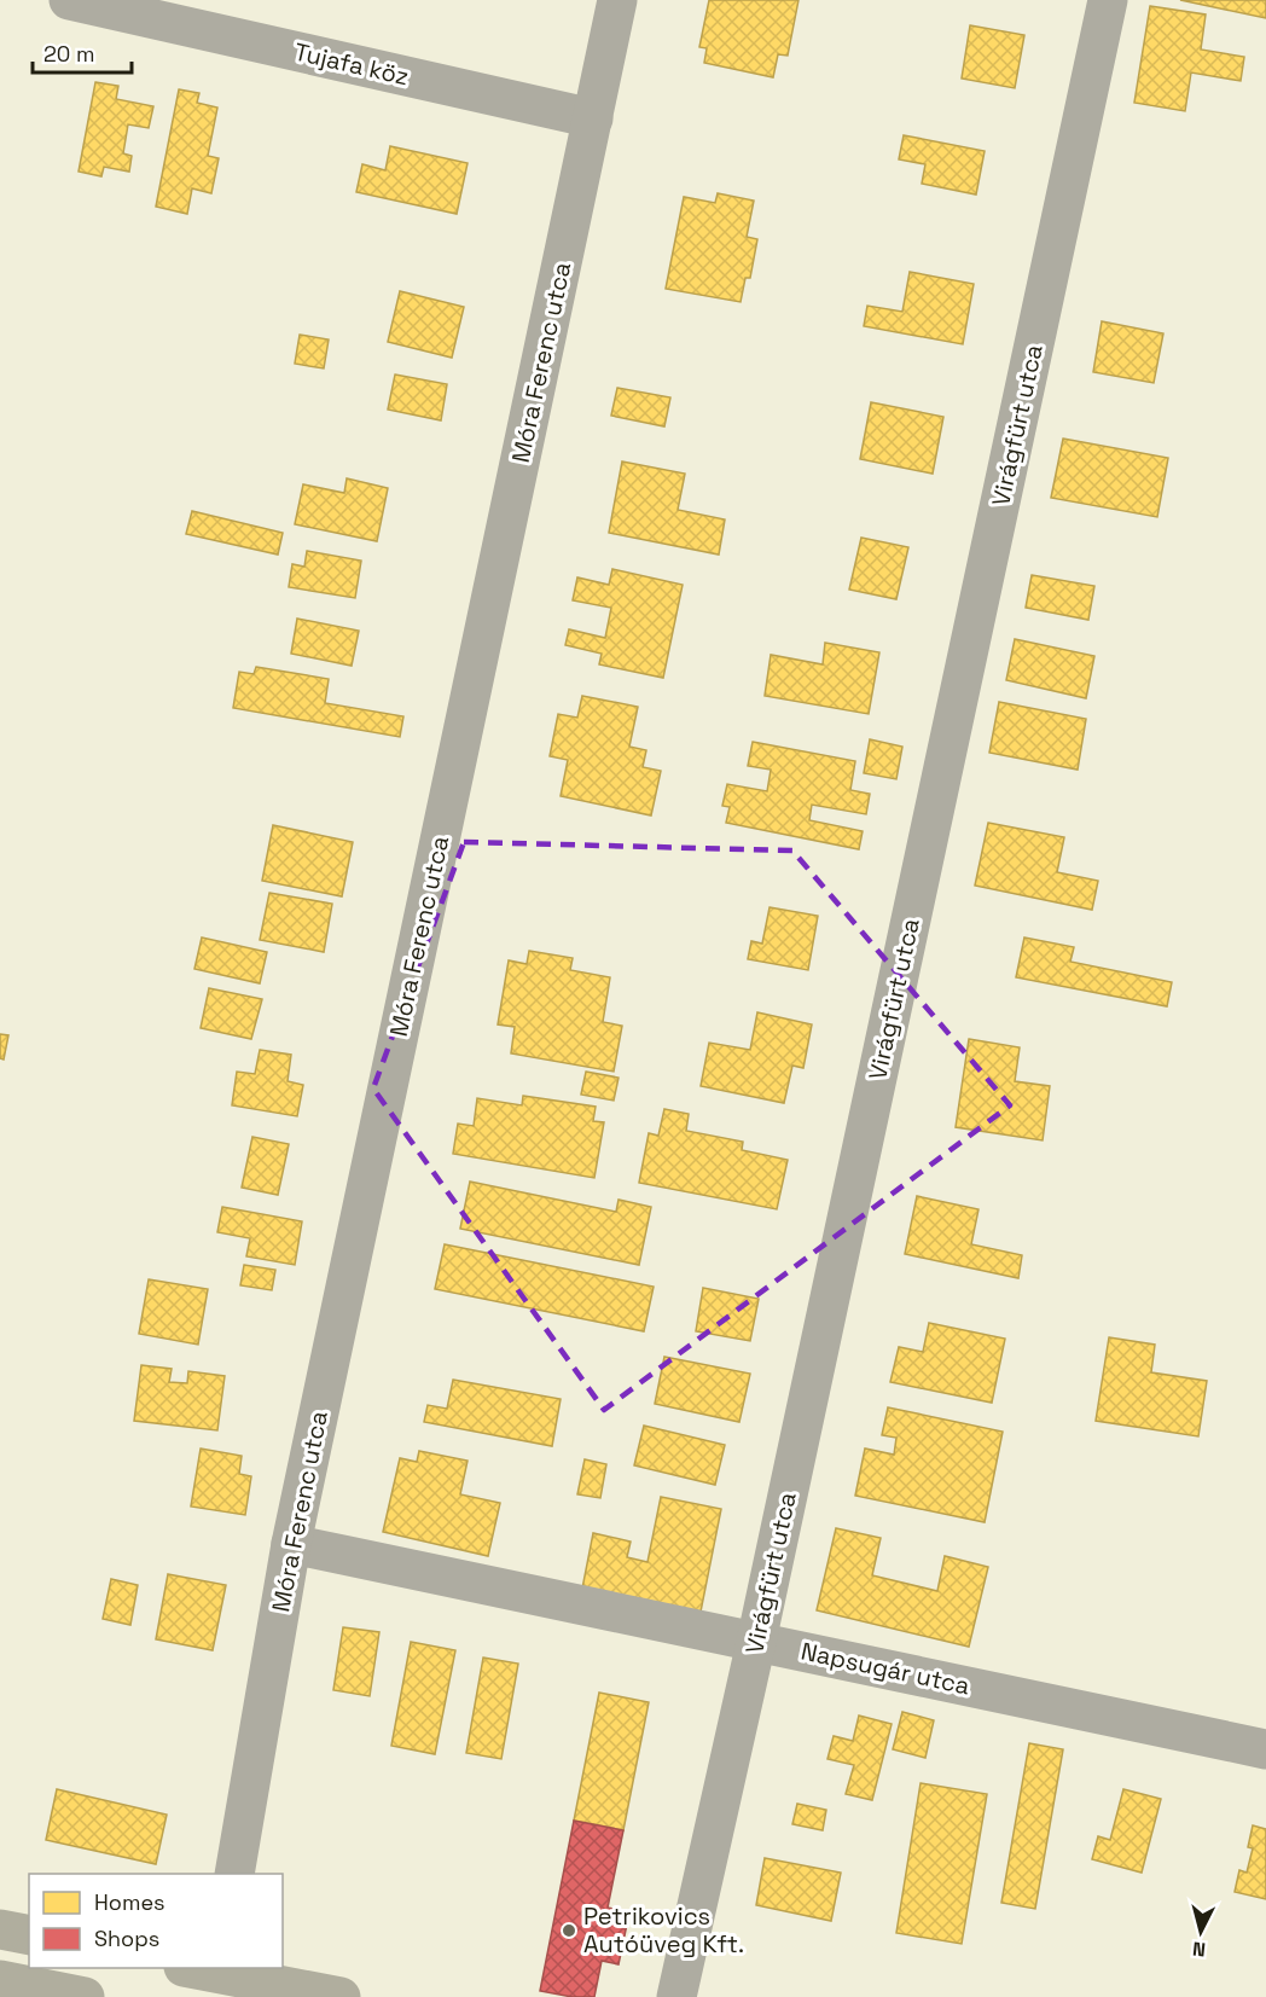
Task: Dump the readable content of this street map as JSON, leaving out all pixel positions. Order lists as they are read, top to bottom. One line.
{"streets":{"street":["Tujafa köz","Móra Ferenc utca","Virágfürt utca","Napsugár utca"]},"crossings":[["Tujafa köz","Móra Ferenc utca"],["Móra Ferenc utca","Napsugár utca"],["Virágfürt utca","Napsugár utca"]],"places":["Petrikovics Autóüveg Kft."],"legend":["Homes","Shops"],"scale_bar":"20 m","north":"bottom"}
